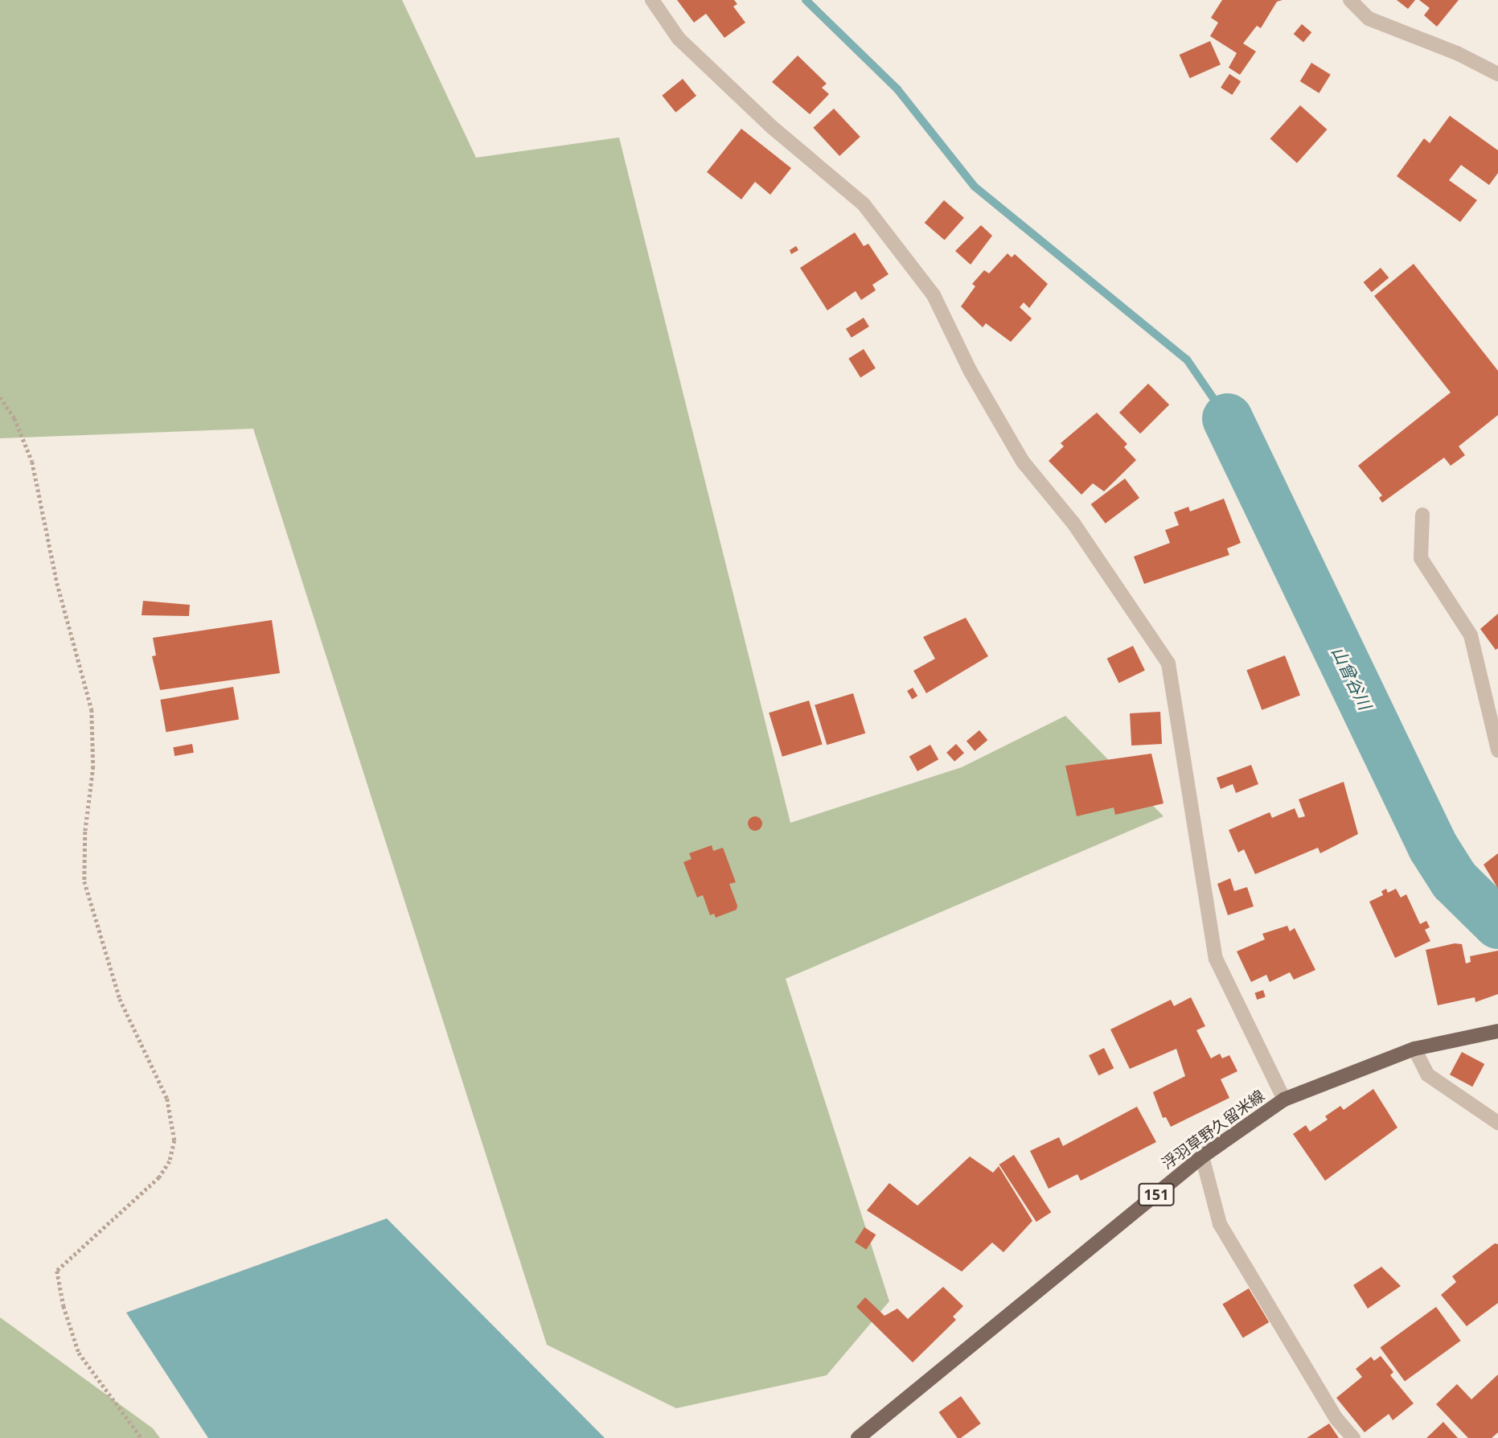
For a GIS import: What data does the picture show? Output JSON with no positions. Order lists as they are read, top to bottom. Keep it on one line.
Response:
{"streets":{"main road":["浮羽草野久留米線","151"]},"water":["山曾谷川"]}
